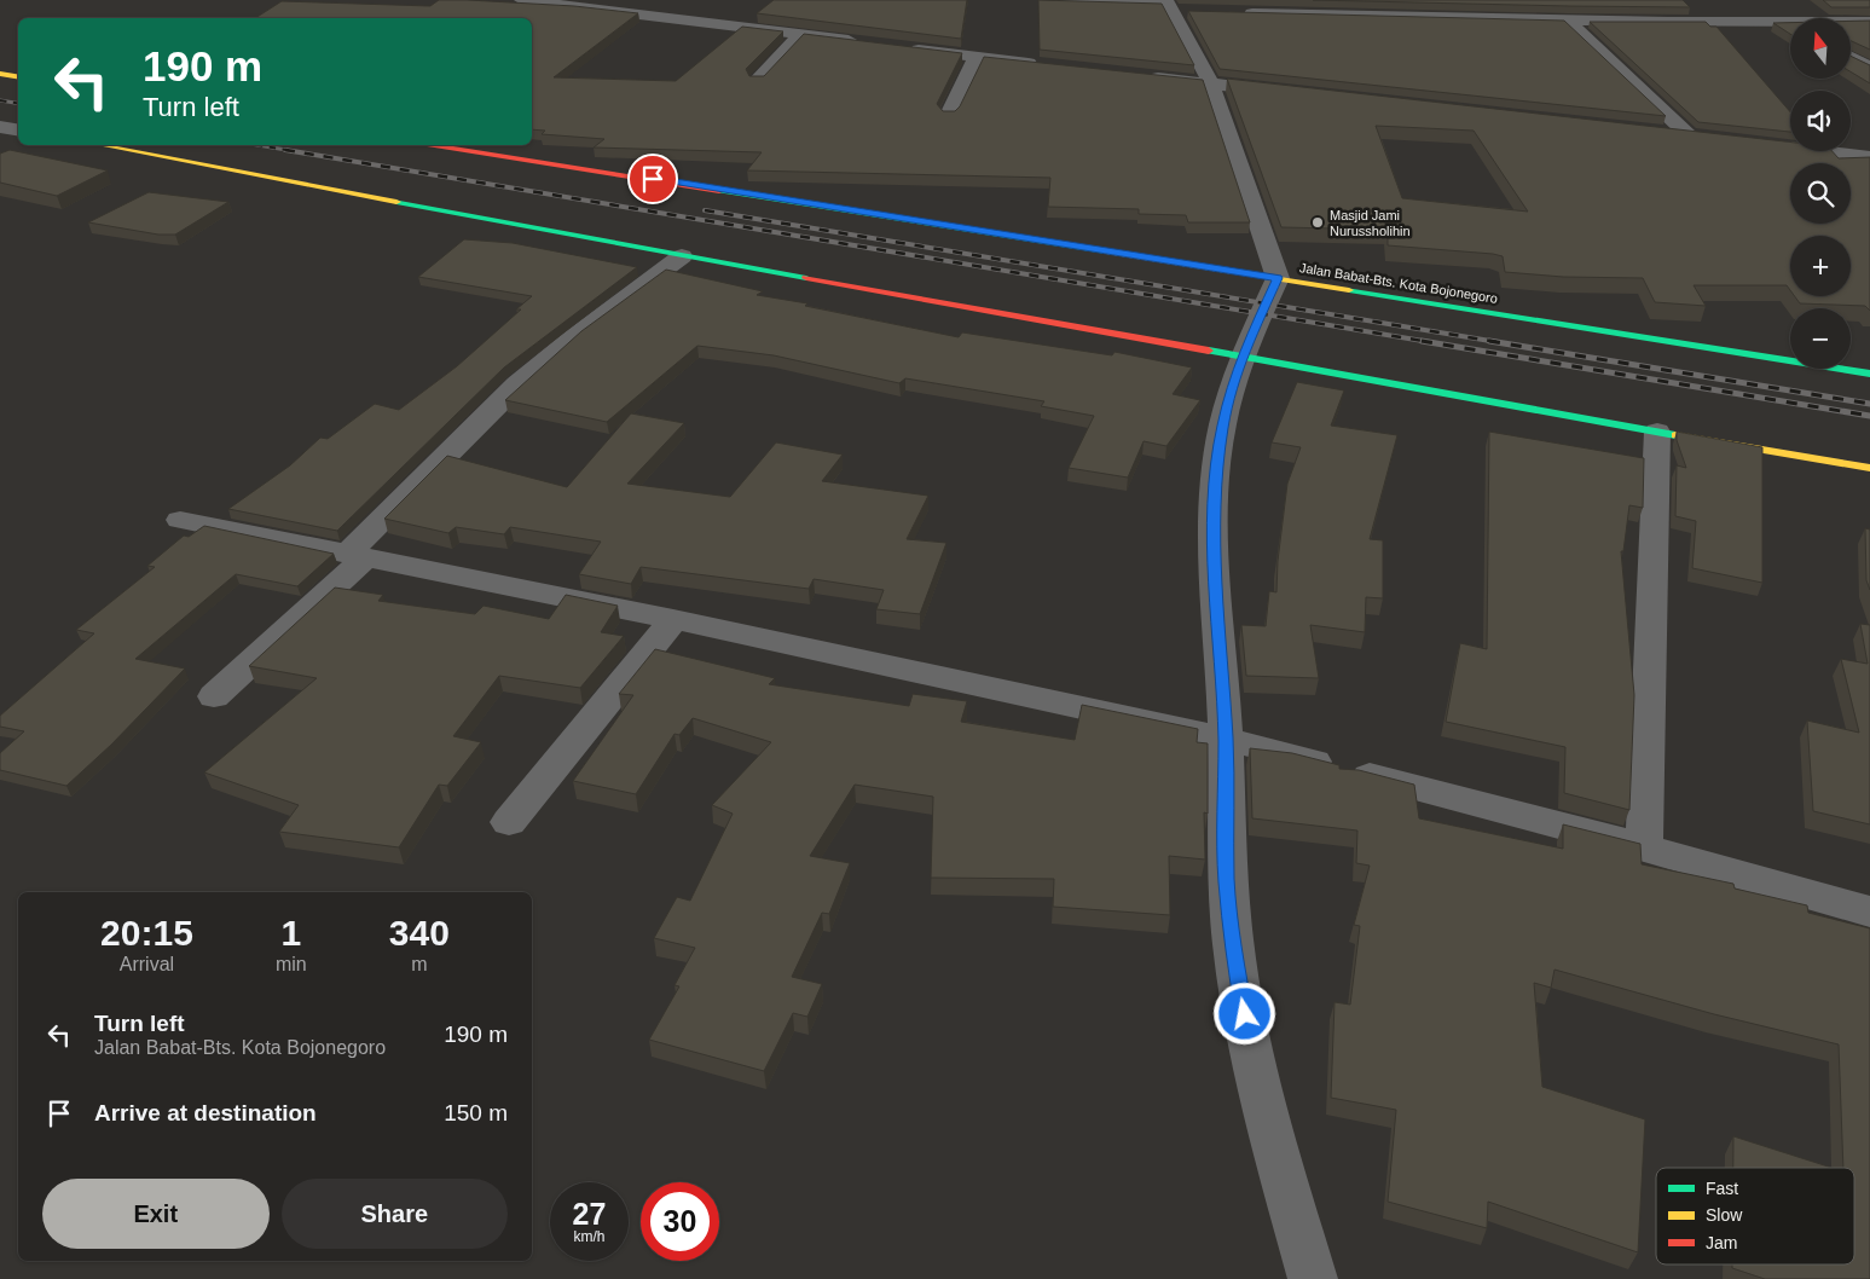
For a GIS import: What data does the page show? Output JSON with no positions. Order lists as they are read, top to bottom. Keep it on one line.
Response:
{"streets":{"main road":["Jalan Babat-Bts. Kota Bojonegoro"]},"places":["Masjid Jami Nurussholihin"],"legend":["Fast","Slow","Jam"],"north":"top","page":{"map_buttons":["+","−"],"turn":["190 m","Turn left"],"eta":["20:15","Arrival","1","min","340","m"],"list":[{"name":"Turn left","note":"Jalan Babat-Bts. Kota Bojonegoro","value":"190 m"},{"name":"Arrive at destination","value":"150 m"}],"buttons":["Exit","Share"],"speed":"27 km/h","limit":"30"}}
